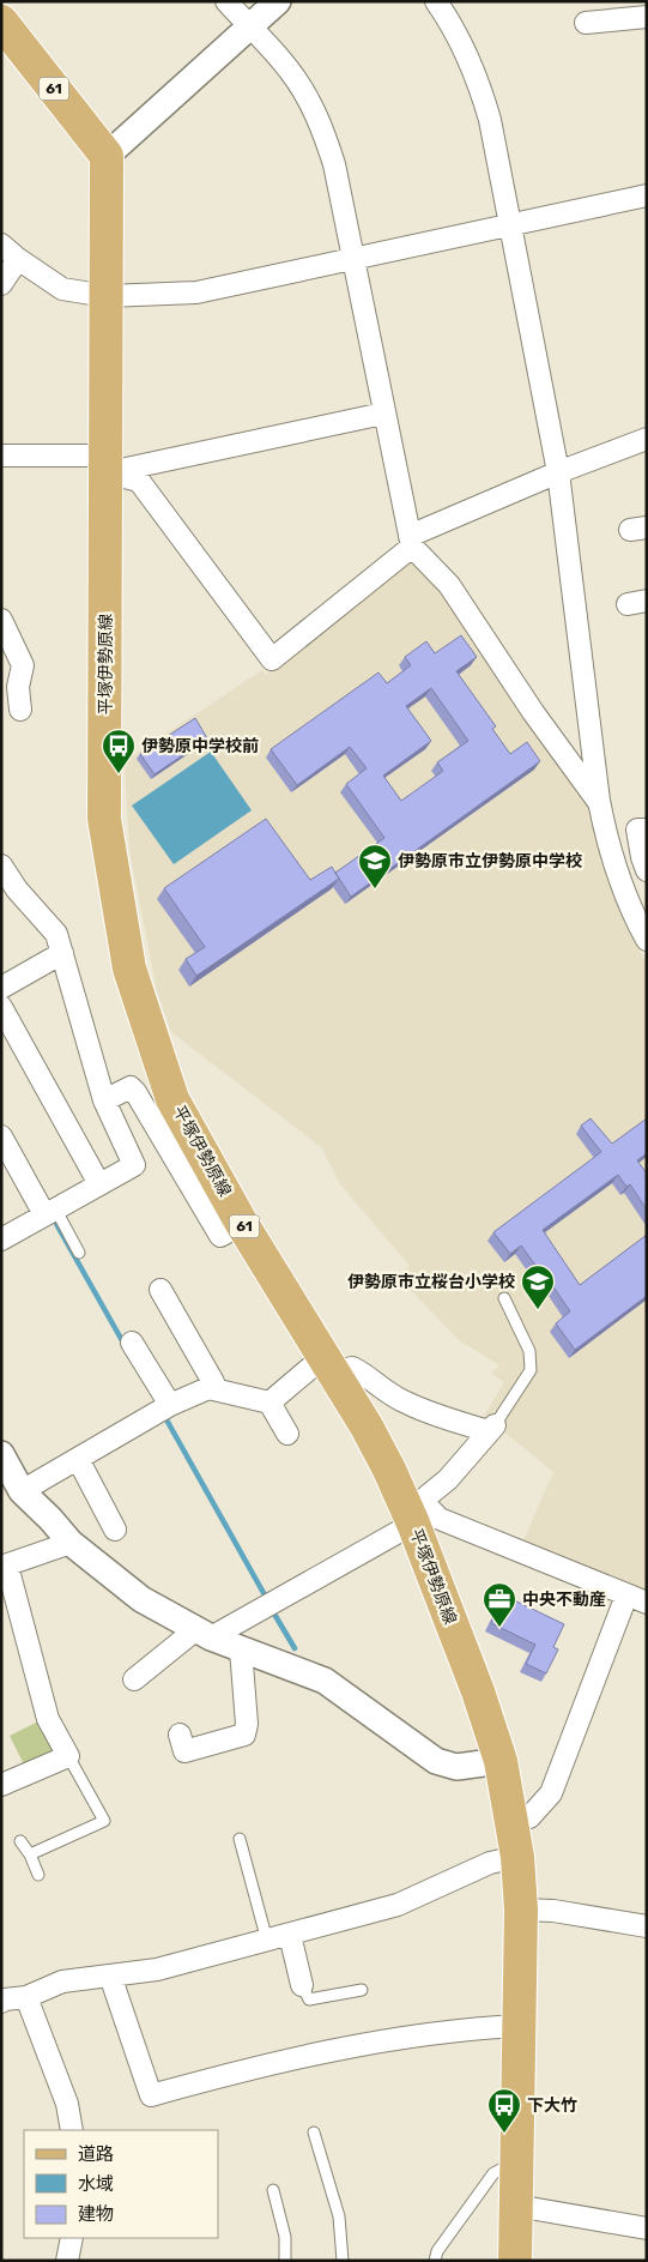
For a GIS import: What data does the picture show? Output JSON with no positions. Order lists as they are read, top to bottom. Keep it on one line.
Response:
{"streets":{"main road":["61","平塚伊勢原線"]},"crossings":[["61","平塚伊勢原線"]],"places":{"bus stop":["伊勢原中学校前","下大竹"],"school or university":["伊勢原市立伊勢原中学校","伊勢原市立桜台小学校"],"office":["中央不動産"]},"legend":["道路","水域","建物"]}
